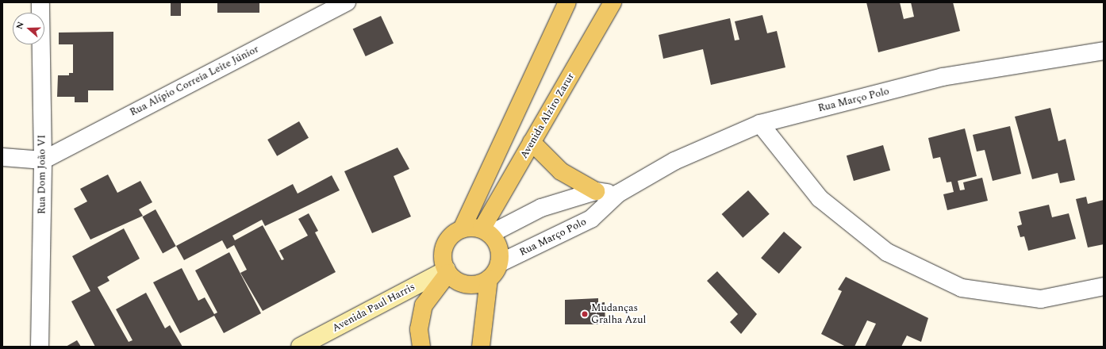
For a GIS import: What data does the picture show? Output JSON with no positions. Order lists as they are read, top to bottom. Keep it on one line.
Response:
{"streets":{"main road":["Avenida Alziro Zarur"],"street":["Rua Alípio Correia Leite Júnior","Rua Março Polo","Rua Dom João VI","Avenida Paul Harris"]},"crossings":[["Rua Alípio Correia Leite Júnior","Rua Dom João VI"],["Rua Março Polo","Avenida Alziro Zarur"],["Rua Março Polo","Avenida Paul Harris"],["Avenida Alziro Zarur","Avenida Paul Harris"]],"places":["Mudanças Gralha Azul"],"north":"left"}
